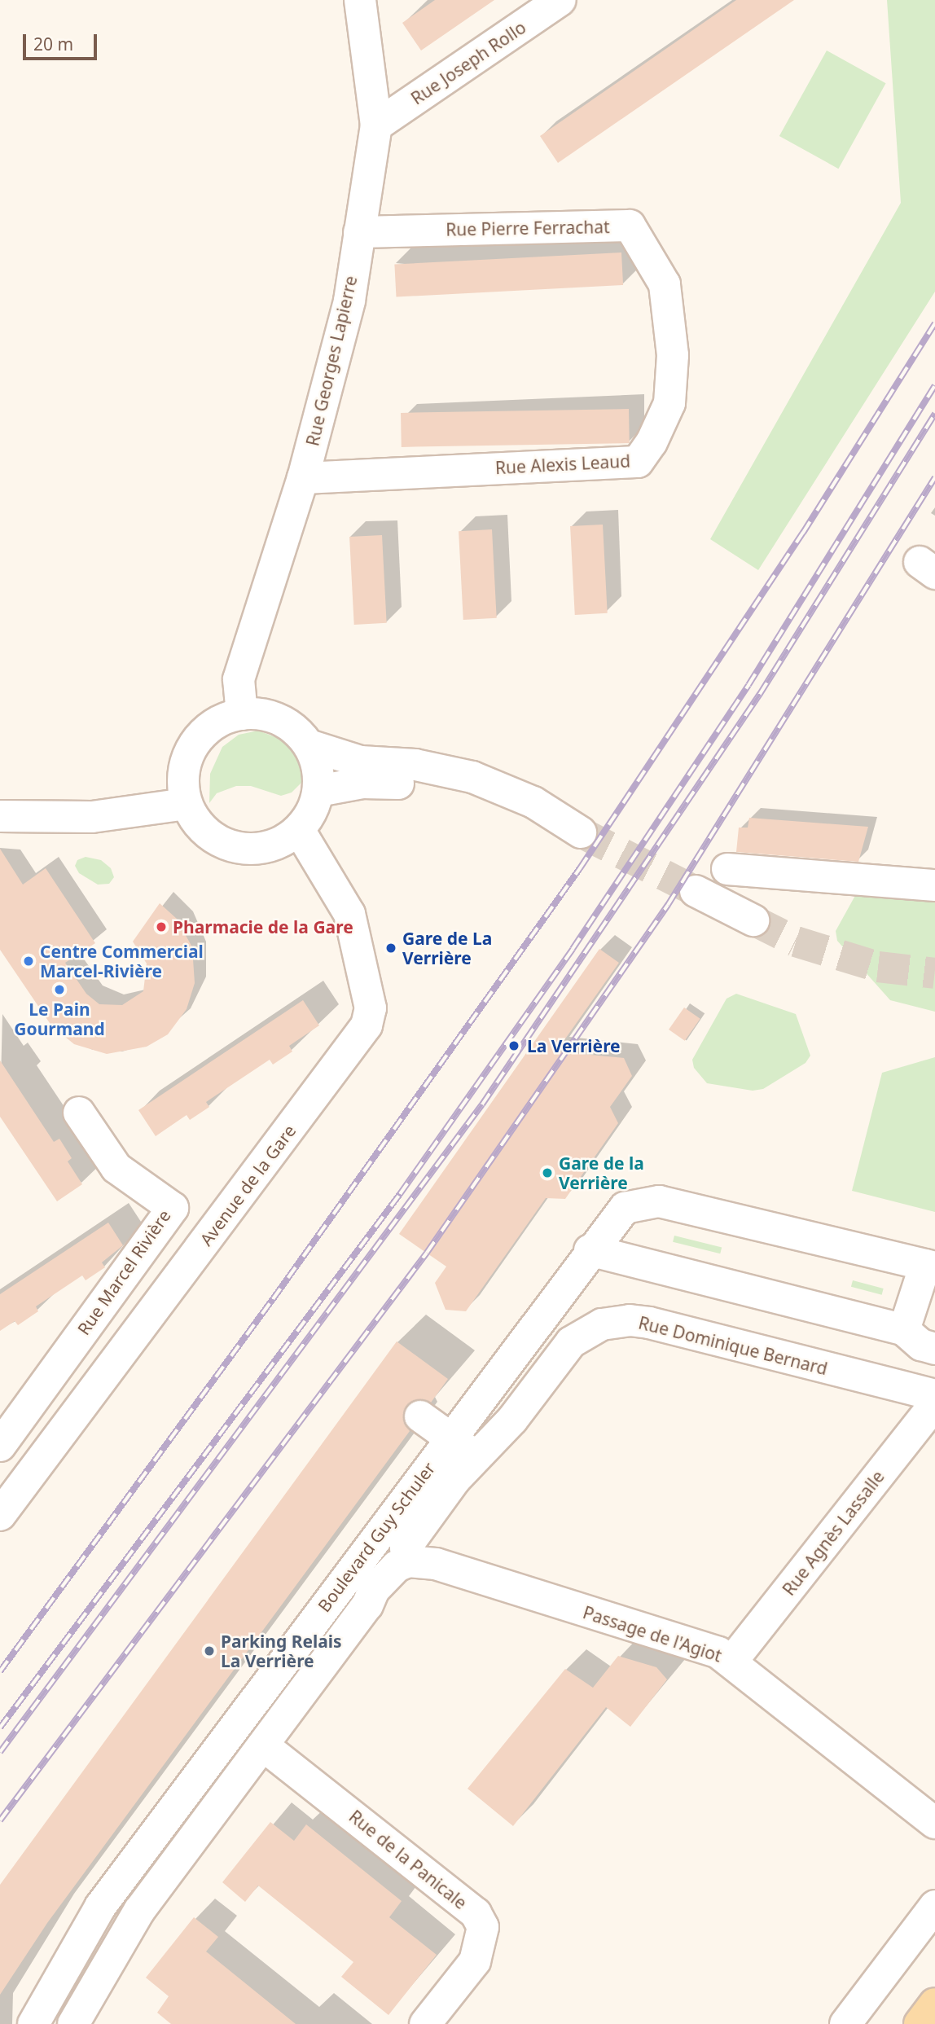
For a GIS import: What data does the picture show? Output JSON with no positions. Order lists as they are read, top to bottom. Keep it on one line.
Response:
{"streets":{"street":["Rue Joseph Rollo","Rue Pierre Ferrachat","Rue Georges Lapierre","Rue Alexis Leaud","Avenue de la Gare","Rue Marcel Rivière","Rue Dominique Bernard","Rue Agnès Lassalle","Boulevard Guy Schuler","Passage de l'Agiot","Rue de la Panicale"]},"crossings":[["Rue Joseph Rollo","Rue Georges Lapierre"],["Rue Pierre Ferrachat","Rue Georges Lapierre"],["Rue Pierre Ferrachat","Rue Alexis Leaud"],["Rue Georges Lapierre","Rue Alexis Leaud"],["Rue Georges Lapierre","Avenue de la Gare"],["Rue Dominique Bernard","Boulevard Guy Schuler"],["Rue Agnès Lassalle","Passage de l'Agiot"],["Boulevard Guy Schuler","Passage de l'Agiot"],["Boulevard Guy Schuler","Rue de la Panicale"]],"places":["Pharmacie de la Gare","Gare de La Verrière","Centre Commercial Marcel-Rivière","Le Pain Gourmand","La Verrière","Gare de la Verrière","Parking Relais La Verrière"],"scale_bar":"20 m"}
